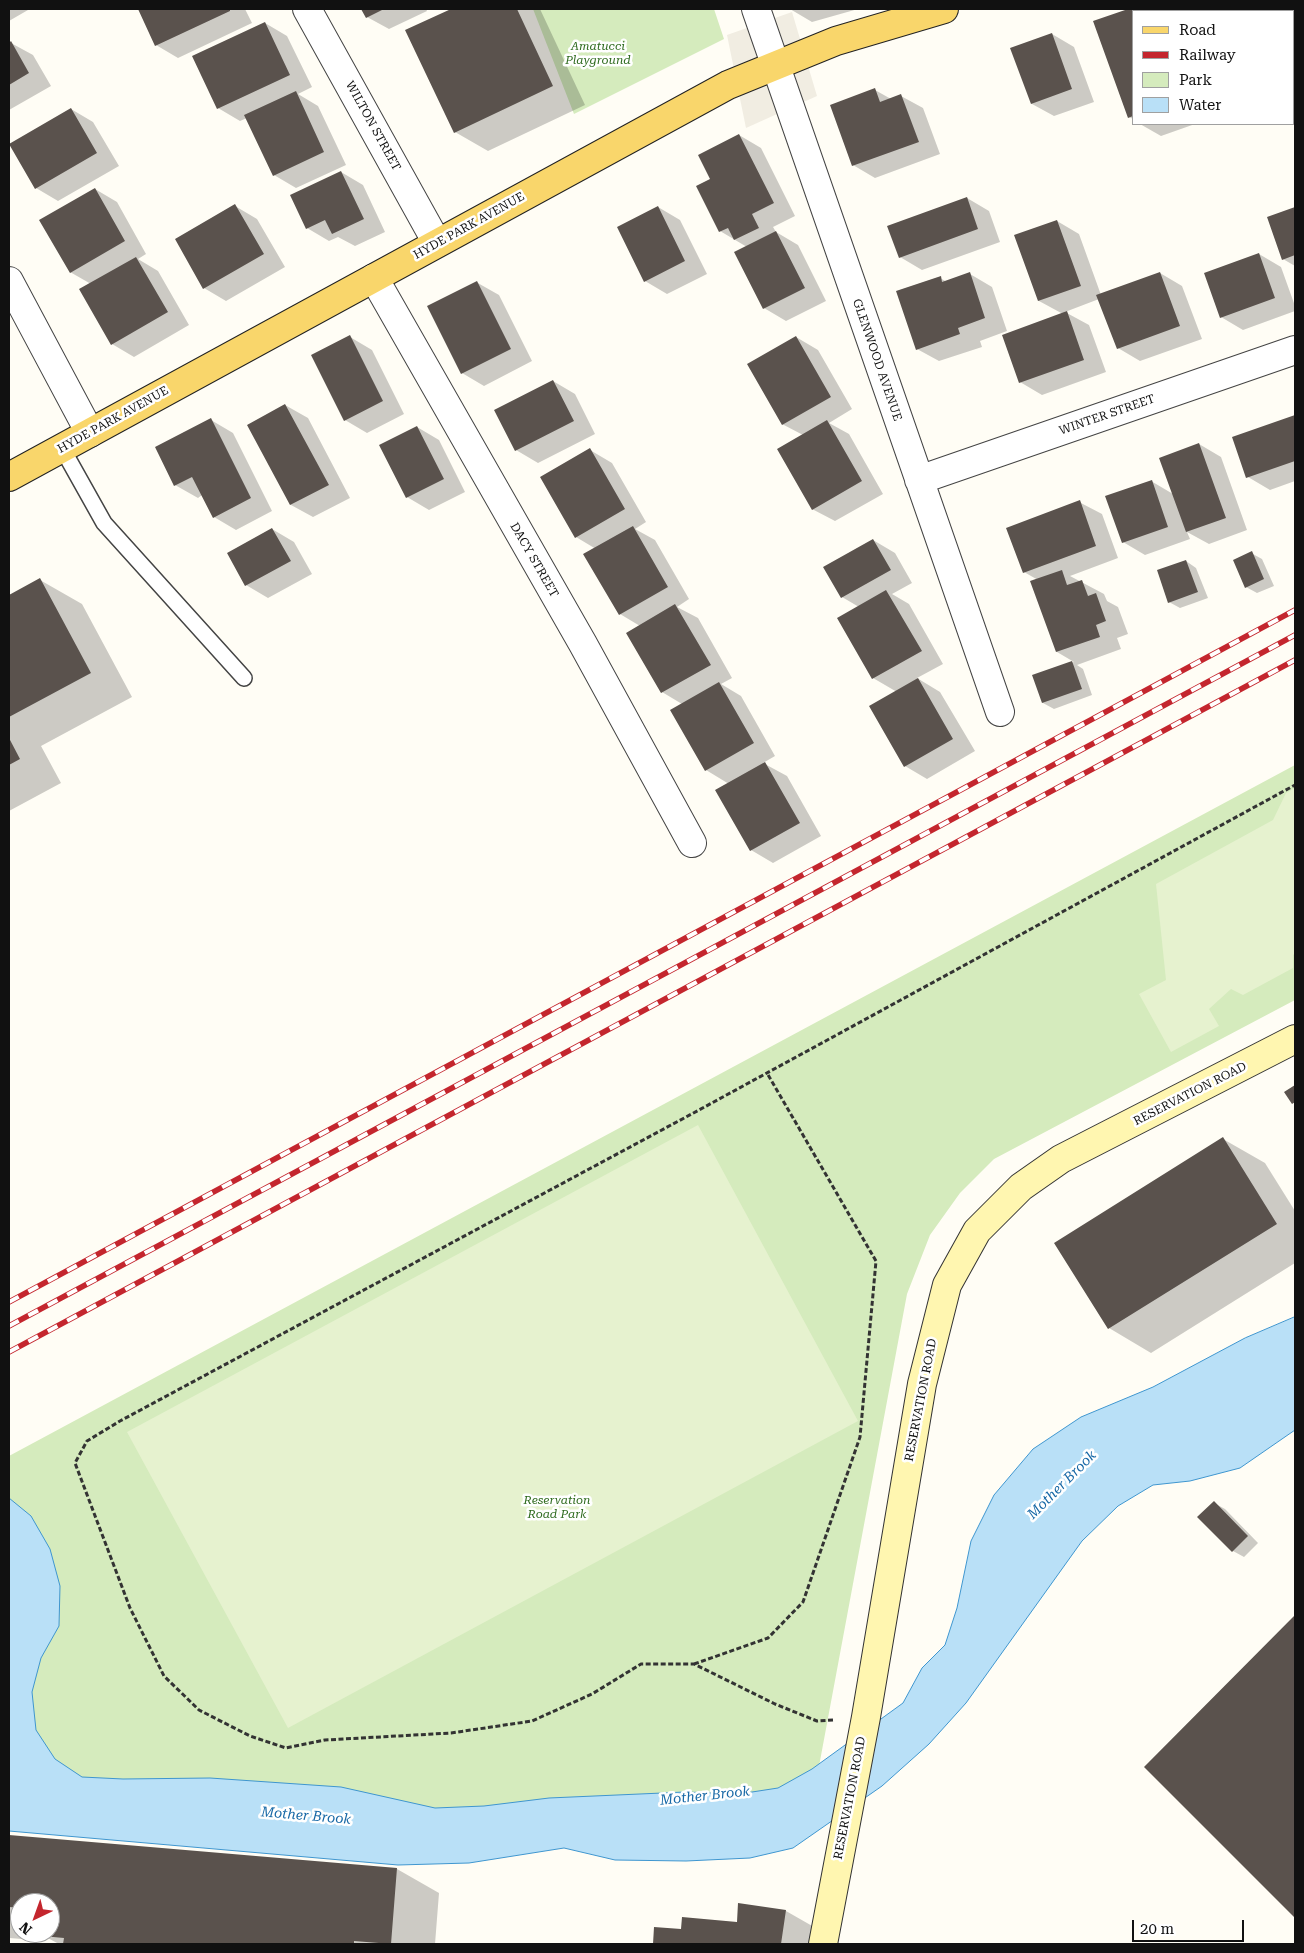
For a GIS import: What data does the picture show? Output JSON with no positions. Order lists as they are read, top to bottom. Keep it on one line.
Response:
{"streets":{"main road":["HYDE PARK AVENUE","RESERVATION ROAD"],"street":["WILTON STREET","GLENWOOD AVENUE","WINTER STREET","DACY STREET"]},"crossings":[["WILTON STREET","HYDE PARK AVENUE"],["HYDE PARK AVENUE","GLENWOOD AVENUE"],["HYDE PARK AVENUE","DACY STREET"],["GLENWOOD AVENUE","WINTER STREET"]],"water":["Mother Brook"],"parks":["Amatucci Playground","Reservation Road Park"],"legend":["Road","Railway","Park","Water"],"scale_bar":"20 m","north":"bottom left"}
